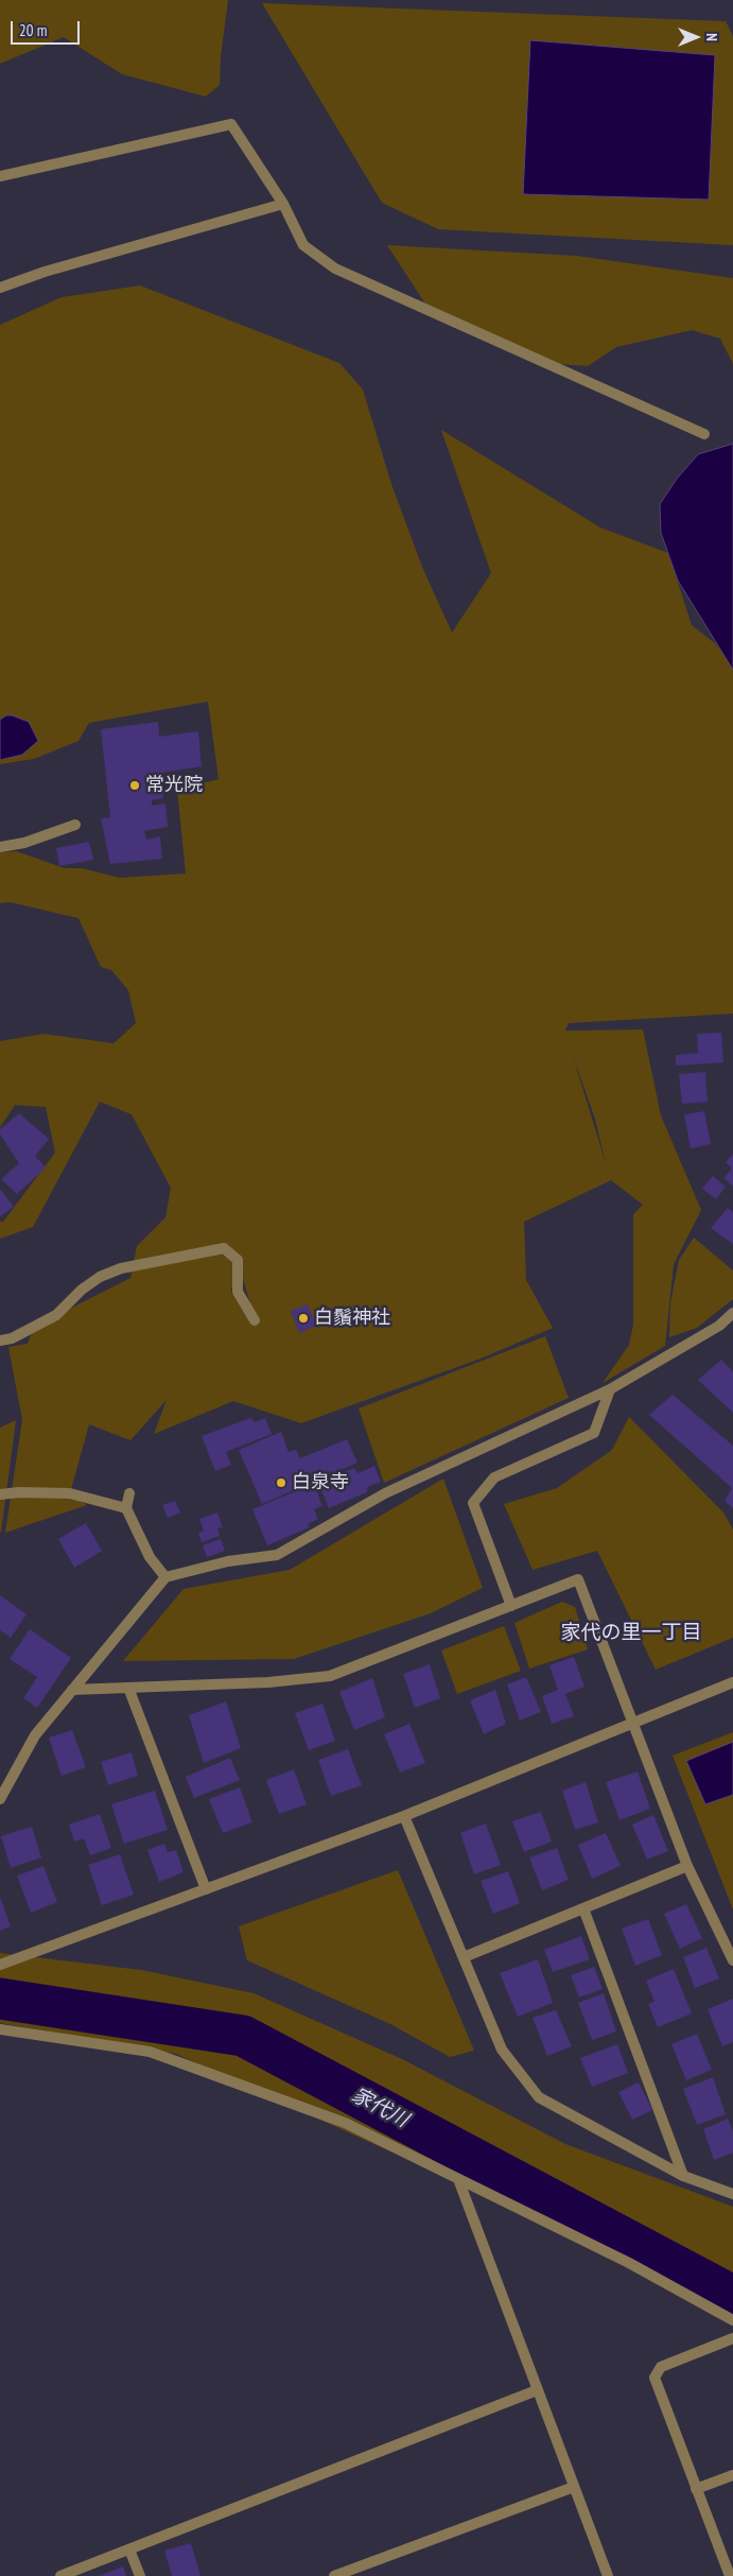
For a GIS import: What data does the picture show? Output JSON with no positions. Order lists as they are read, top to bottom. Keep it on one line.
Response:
{"districts":["家代の里一丁目"],"water":["家代川"],"places":["常光院","白鬚神社","白泉寺"],"scale_bar":"20 m","north":"right"}
